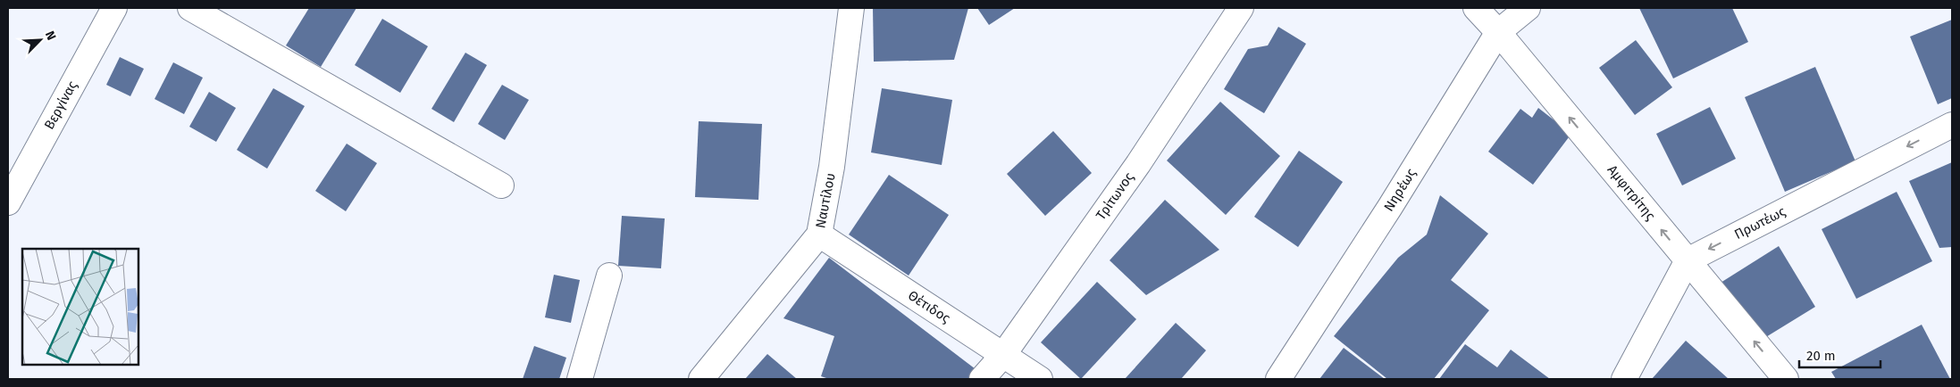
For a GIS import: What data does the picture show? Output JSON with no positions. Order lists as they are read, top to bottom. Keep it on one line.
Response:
{"streets":{"street":["Βεργίνας","Νηρέως","Αμφιτρίτης","Τρίτωνος","Ναυτίλου","Πρωτέως","Θέτιδος"]},"crossings":[["Νηρέως","Αμφιτρίτης"],["Αμφιτρίτης","Πρωτέως"],["Τρίτωνος","Θέτιδος"],["Ναυτίλου","Θέτιδος"]],"one_way":["Αμφιτρίτης","Πρωτέως"],"scale_bar":"20 m","north":"top right"}
